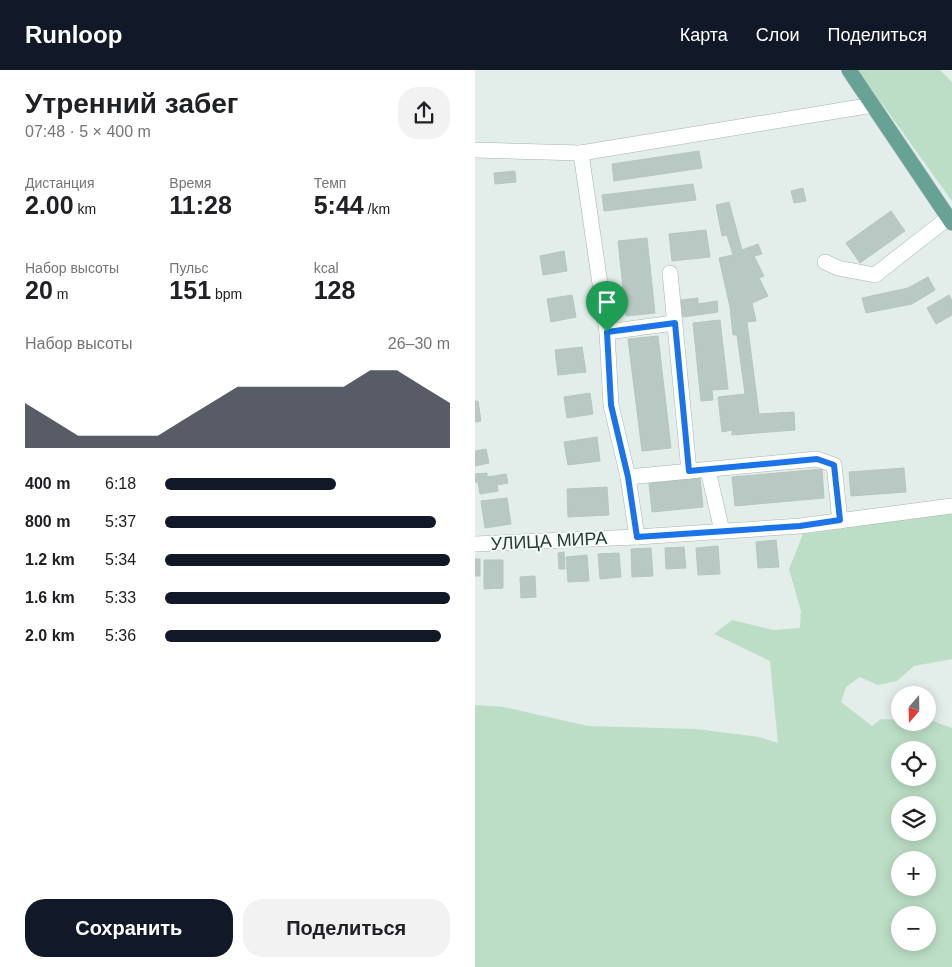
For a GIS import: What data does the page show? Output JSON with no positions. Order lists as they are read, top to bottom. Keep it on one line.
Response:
{"streets":{"street":["УЛИЦА МИРА"]},"north":"bottom","page":{"header":"Runloop","nav":["Карта","Слои","Поделиться"],"heading":["Утренний забег","07:48 · 5 × 400 m"],"stats":[["Дистанция","2.00 km"],["Время","11:28"],["Темп","5:44 /km"],["Набор высоты","20 m"],["Пульс","151 bpm"],["kcal","128"]],"chart":["Набор высоты","26–30 m"],"list":[{"name":"400 m","note":"6:18"},{"name":"800 m","note":"5:37"},{"name":"1.2 km","note":"5:34"},{"name":"1.6 km","note":"5:33"},{"name":"2.0 km","note":"5:36"}],"map_buttons":["+","−"],"buttons":["Сохранить","Поделиться"]}}
